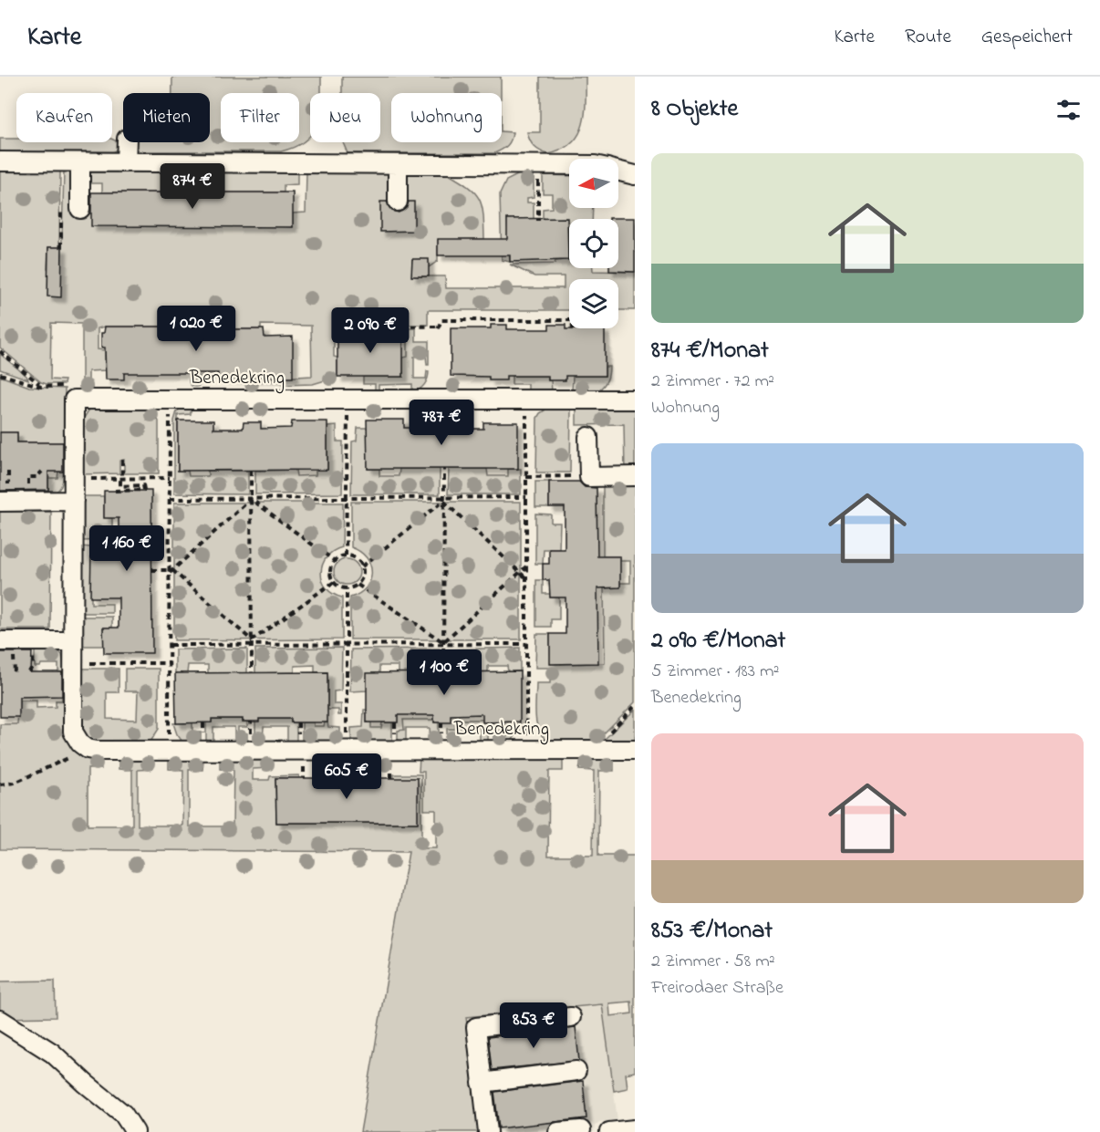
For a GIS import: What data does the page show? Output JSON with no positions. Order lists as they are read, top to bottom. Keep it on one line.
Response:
{"streets":{"street":["Benedekring"]},"north":"left","page":{"header":"Karte","nav":["Karte","Route","Gespeichert"],"heading":"8 Objekte","chip":["Kaufen","Mieten","Filter","Neu","Wohnung"],"list":[{"name":"874 €/Monat","note":"2 Zimmer · 72 m² · Wohnung"},{"name":"2 090 €/Monat","note":"5 Zimmer · 183 m² · Benedekring"},{"name":"853 €/Monat","note":"2 Zimmer · 58 m² · Freirodaer Straße"}],"price":["874 €","1 020 €","2 090 €","787 €","1 160 €","1 100 €","605 €","853 €"]}}
